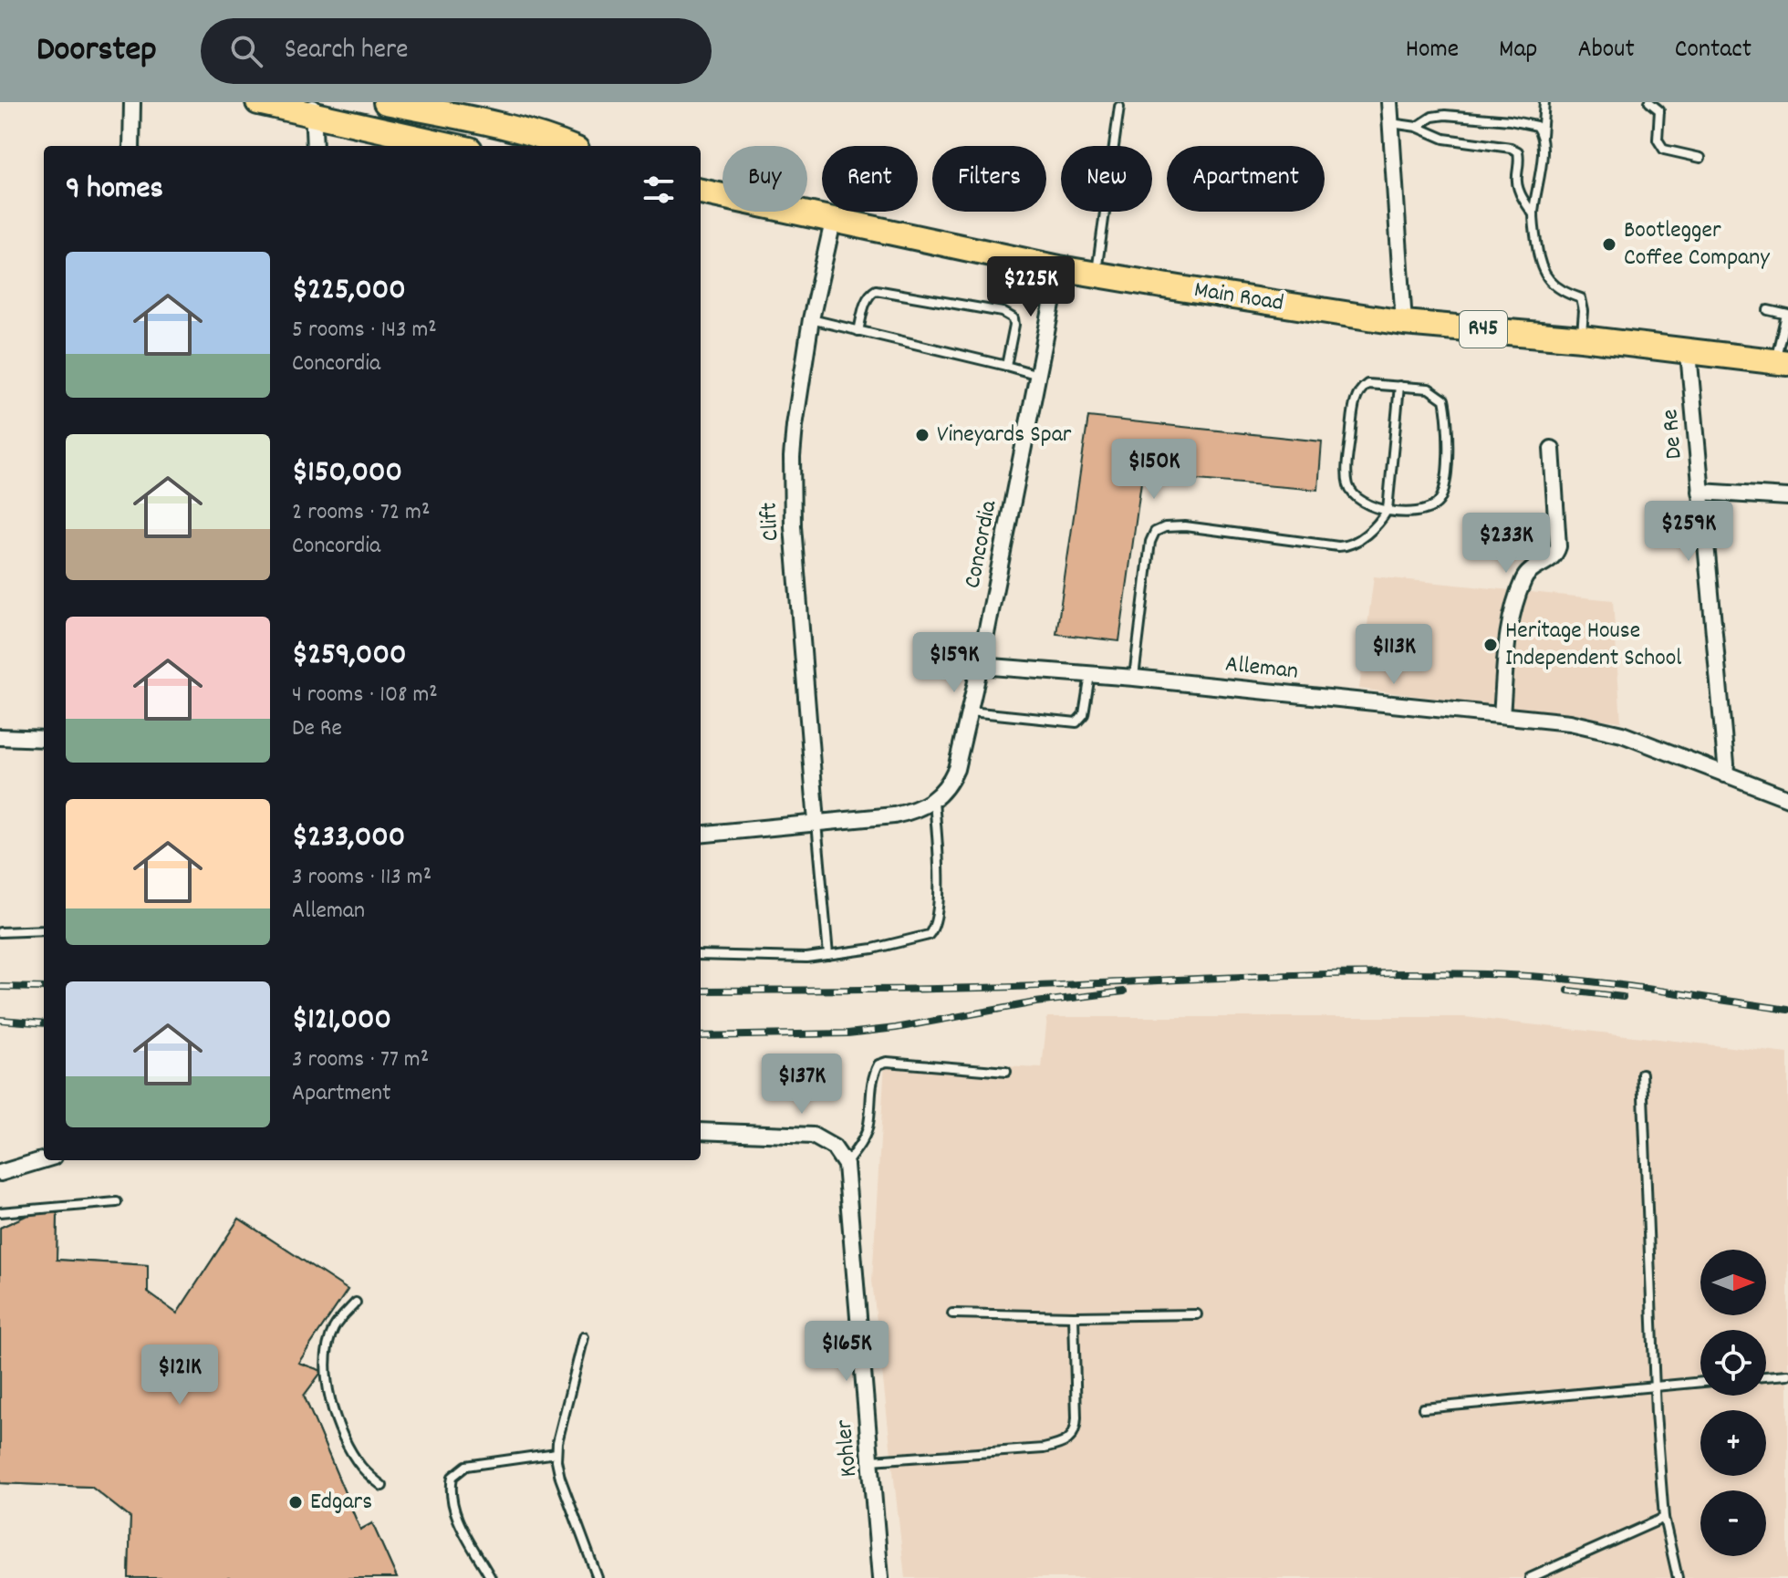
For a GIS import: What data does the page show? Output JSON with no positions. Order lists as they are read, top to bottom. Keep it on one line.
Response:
{"streets":{"main road":["Main Road","R45"],"street":["De Re","Clift","Concordia","Alleman","Kohler"]},"crossings":[["Main Road","De Re"],["Main Road","Clift"],["Main Road","Concordia"],["De Re","Alleman"],["Concordia","Alleman"]],"places":["Bootlegger Coffee Company","Vineyards Spar","Heritage House Independent School","Edgars"],"north":"right","page":{"header":"Doorstep","search":"Search here","nav":["Home","Map","About","Contact"],"chip":["Buy","Rent","Filters","New","Apartment"],"heading":"9 homes","list":[{"name":"$225,000","note":"5 rooms · 143 m² · Concordia"},{"name":"$150,000","note":"2 rooms · 72 m² · Concordia"},{"name":"$259,000","note":"4 rooms · 108 m² · De Re"},{"name":"$233,000","note":"3 rooms · 113 m² · Alleman"},{"name":"$121,000","note":"3 rooms · 77 m² · Apartment"}],"price":["$225K","$150K","$259K","$233K","$113K","$159K","$137K","$165K","$121K"],"map_buttons":["+","−"]}}
